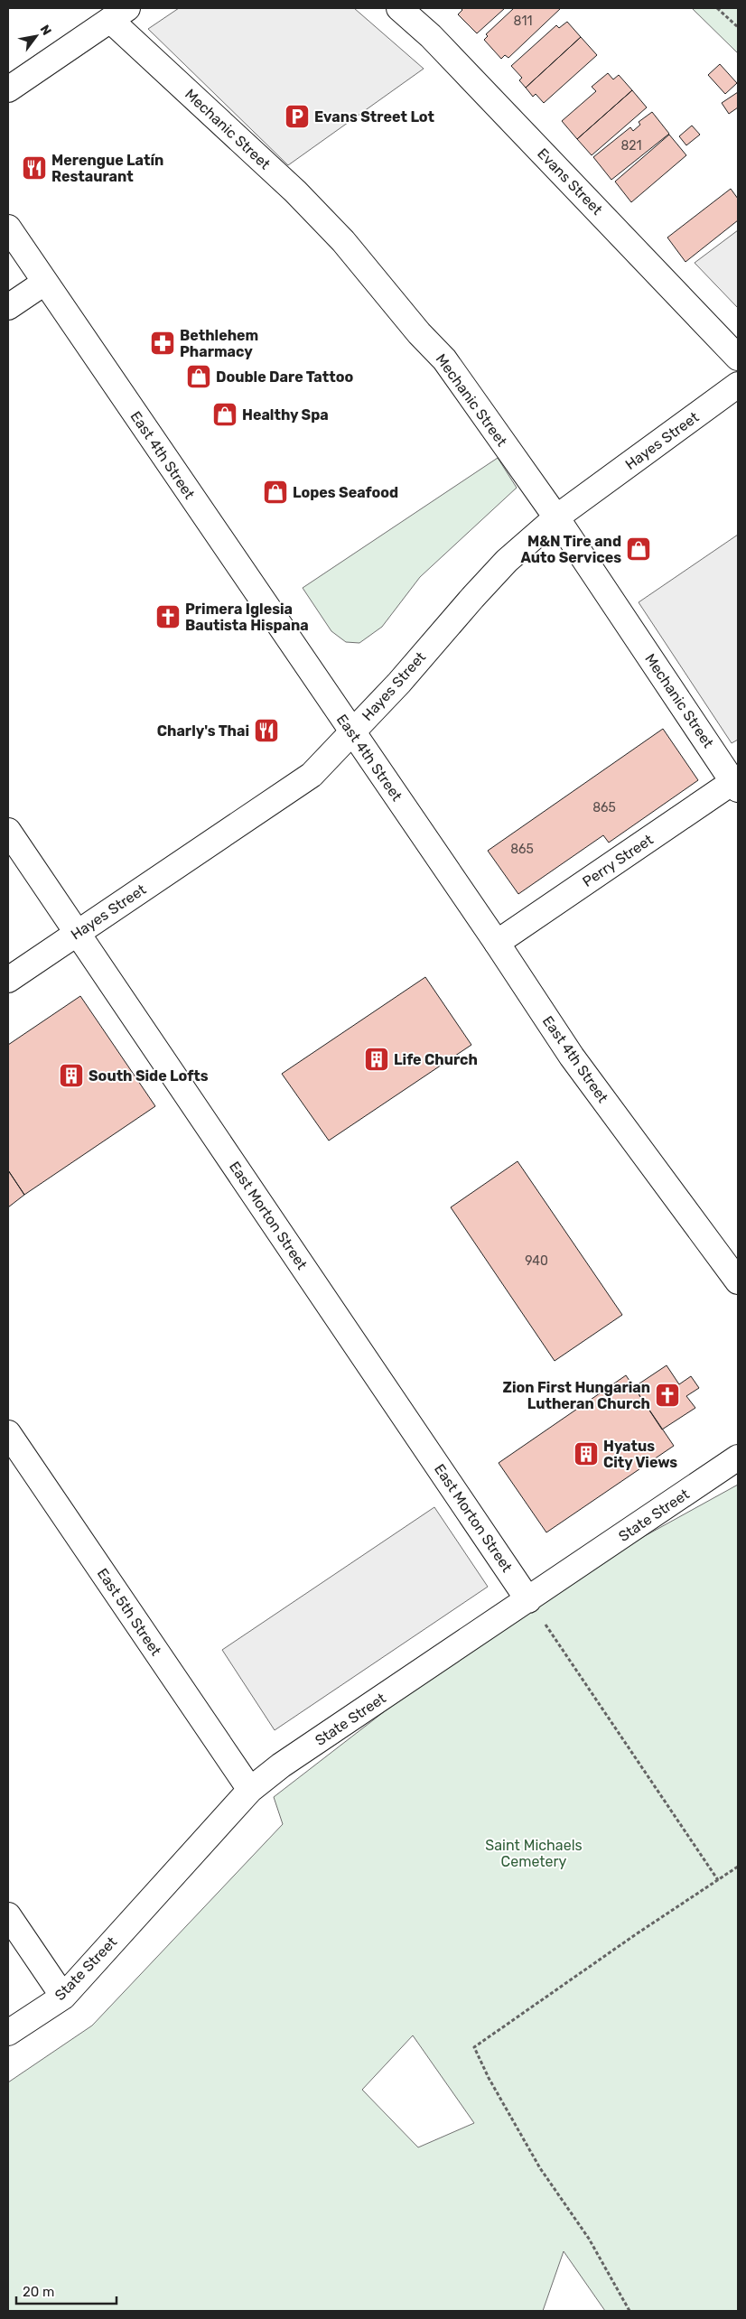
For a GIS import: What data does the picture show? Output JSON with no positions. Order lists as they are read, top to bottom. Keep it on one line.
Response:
{"streets":{"street":["Mechanic Street","Evans Street","Hayes Street","East 4th Street","Perry Street","East Morton Street","State Street","East 5th Street"]},"crossings":[["Mechanic Street","Hayes Street"],["Mechanic Street","Perry Street"],["Hayes Street","East 4th Street"],["Hayes Street","East Morton Street"],["East 4th Street","Perry Street"],["East Morton Street","State Street"],["State Street","East 5th Street"]],"parks":["Saint Michaels Cemetery"],"places":{"parking":["Evans Street Lot"],"restaurant":["Merengue Latín Restaurant","Charly's Thai"],"pharmacy":["Bethlehem Pharmacy"],"shop":["Double Dare Tattoo","Healthy Spa","Lopes Seafood","M&N Tire and Auto Services"],"church":["Primera Iglesia Bautista Hispana","Zion First Hungarian Lutheran Church"],"building":["Life Church","South Side Lofts","Hyatus City Views"]},"house_numbers":["811","821","865","865","940"],"scale_bar":"20 m","north":"top right"}
